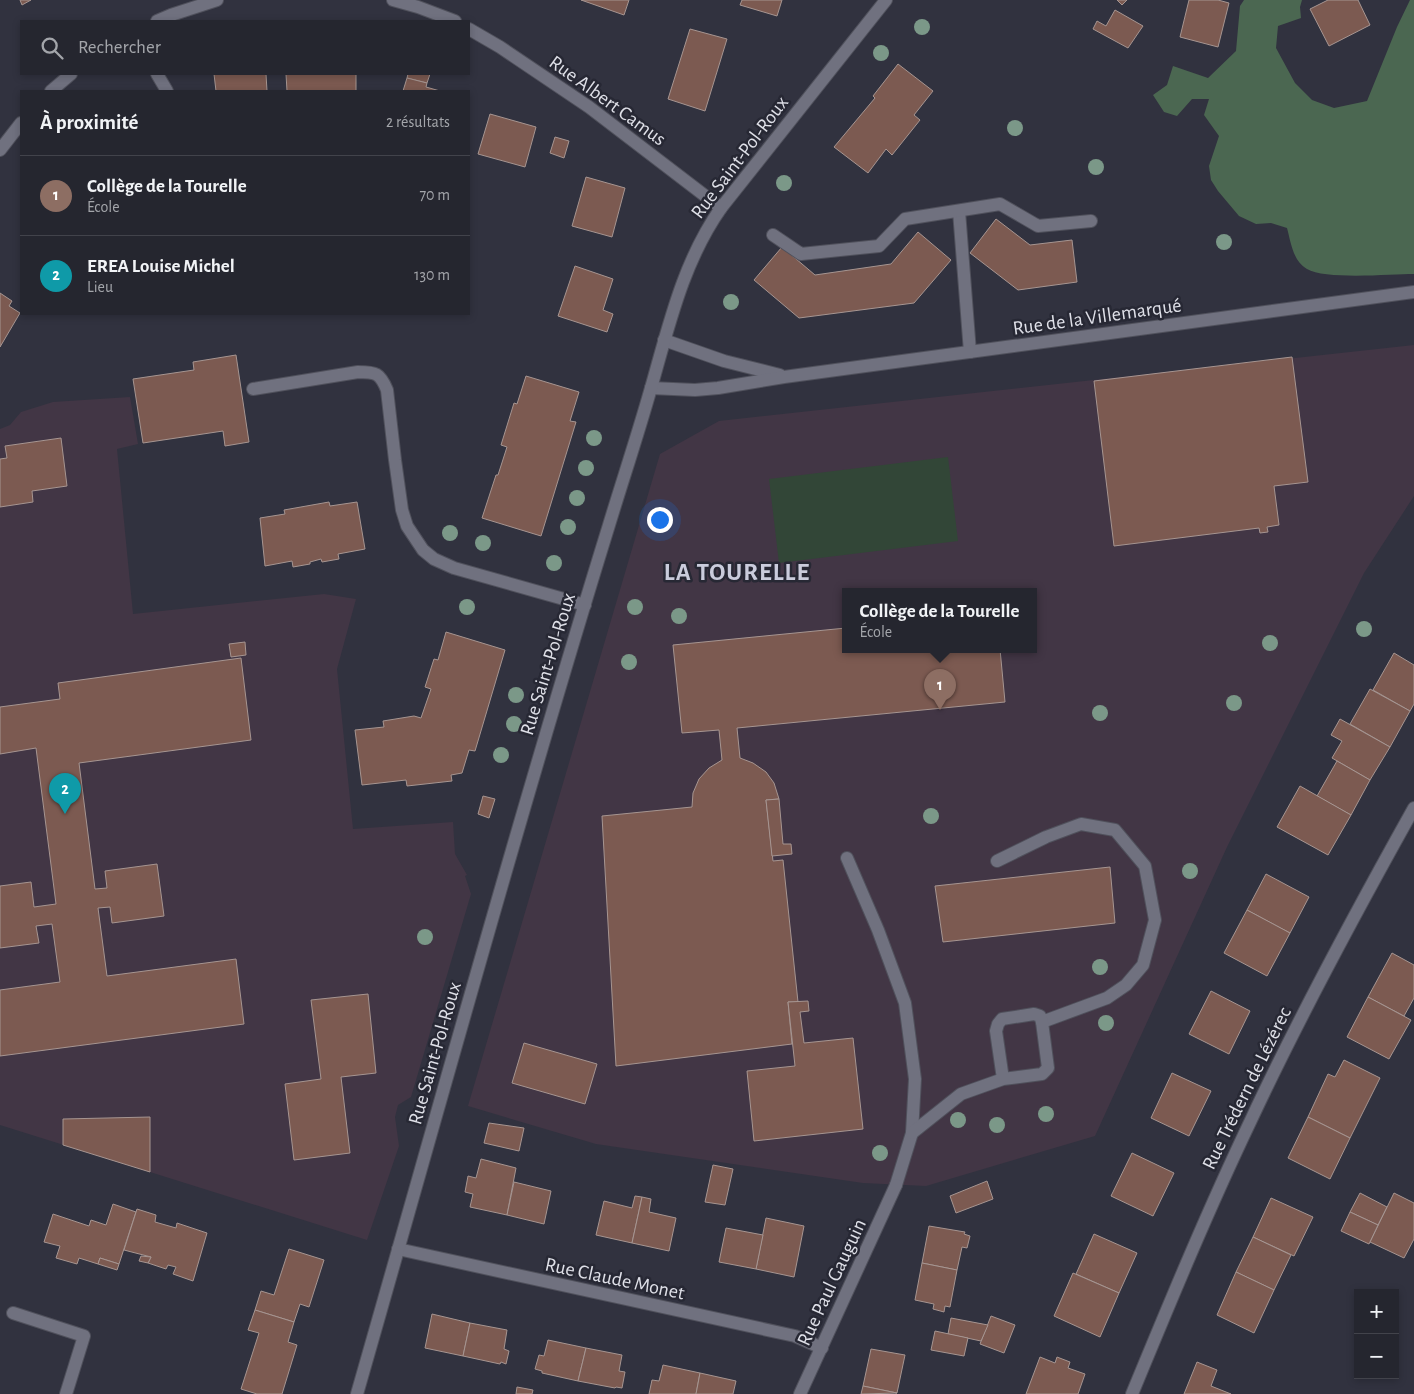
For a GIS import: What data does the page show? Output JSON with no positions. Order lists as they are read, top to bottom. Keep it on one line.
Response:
{"streets":{"street":["Rue Albert Camus","Rue Saint-Pol-Roux","Rue de la Villemarqué","Rue Trédern de Lézérec","Rue Claude Monet","Rue Paul Gauguin"]},"crossings":[["Rue Albert Camus","Rue Saint-Pol-Roux"],["Rue Saint-Pol-Roux","Rue de la Villemarqué"],["Rue Saint-Pol-Roux","Rue Claude Monet"],["Rue Claude Monet","Rue Paul Gauguin"]],"districts":["LA TOURELLE"],"page":{"search":"Rechercher","heading":["À proximité","2 résultats"],"list":[{"mark":"1","name":"Collège de la Tourelle","note":"École","value":"70 m"},{"mark":"2","name":"EREA Louise Michel","note":"Lieu","value":"130 m"}],"popup":["Collège de la Tourelle","École"],"pins":["1","2"],"map_buttons":["+","−"]}}
